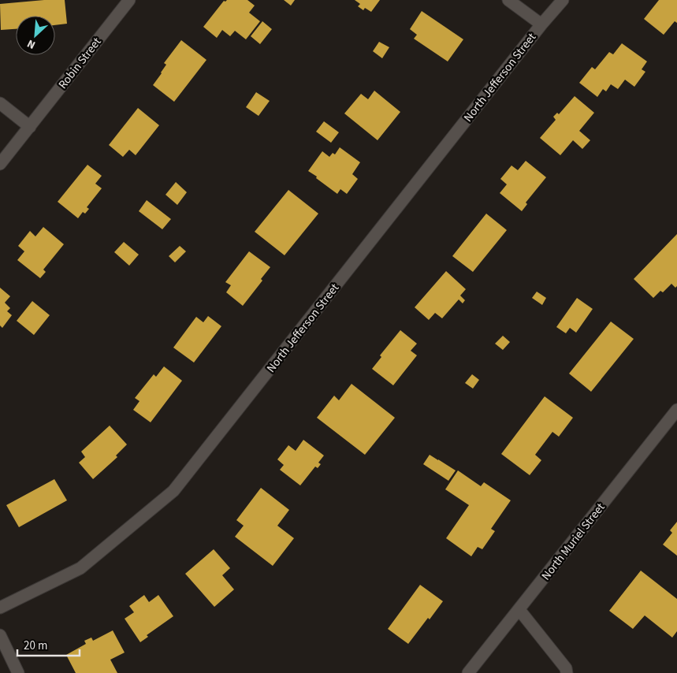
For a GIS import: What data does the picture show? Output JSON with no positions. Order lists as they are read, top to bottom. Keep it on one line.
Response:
{"streets":{"street":["Robin Street","North Jefferson Street","North Muriel Street"]},"scale_bar":"20 m","north":"bottom left"}
